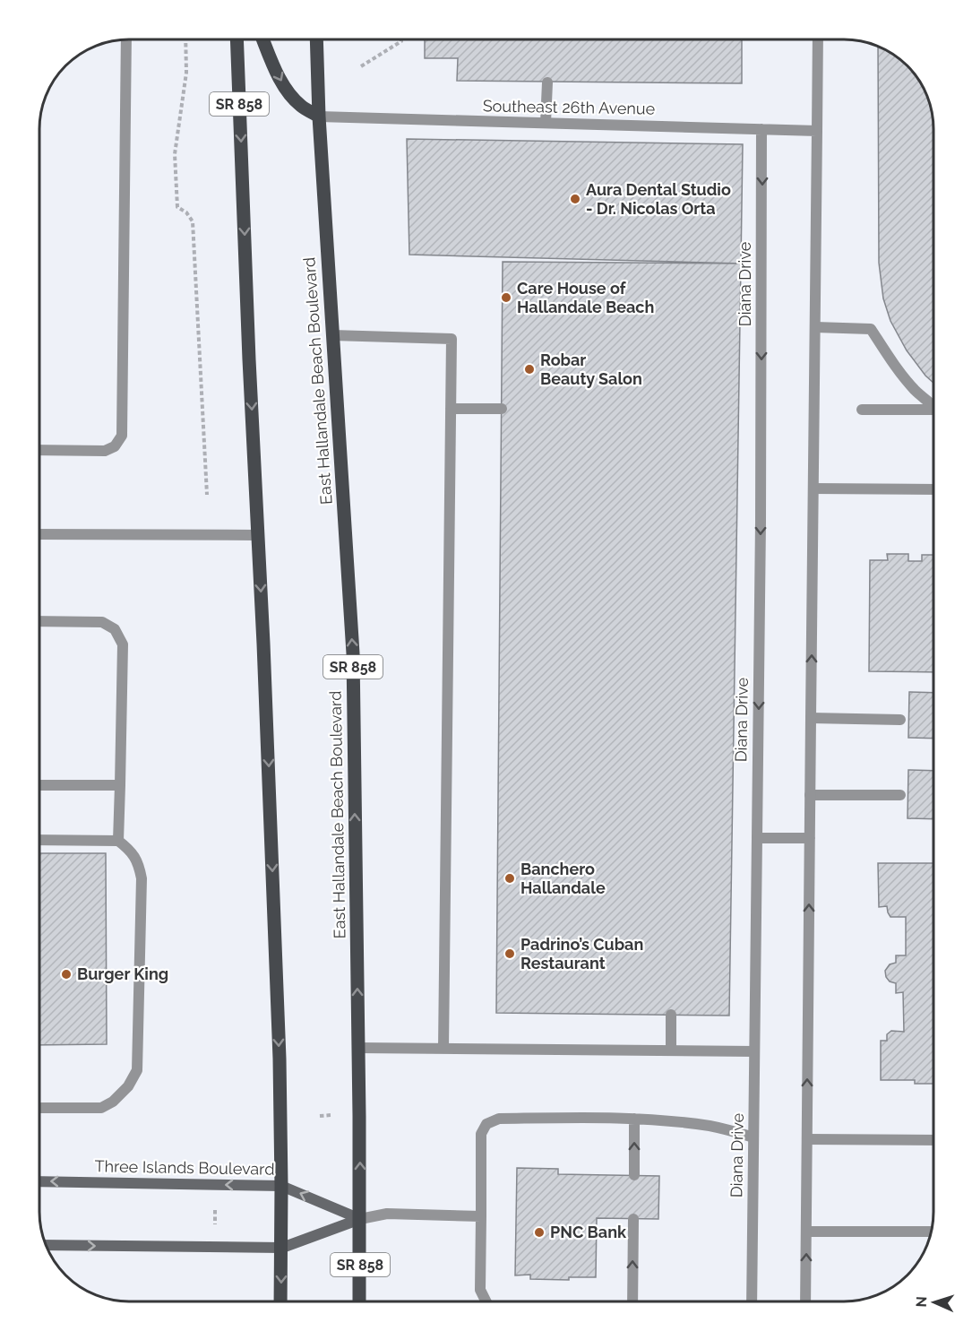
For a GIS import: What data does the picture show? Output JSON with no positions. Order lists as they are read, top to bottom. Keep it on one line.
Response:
{"streets":{"main road":["SR 858","East Hallandale Beach Boulevard"],"street":["Southeast 26th Avenue","Diana Drive","Three Islands Boulevard"]},"crossings":[["SR 858","Three Islands Boulevard"],["Southeast 26th Avenue","Diana Drive"],["Southeast 26th Avenue","East Hallandale Beach Boulevard"],["East Hallandale Beach Boulevard","Three Islands Boulevard"]],"places":["Aura Dental Studio - Dr. Nicolas Orta","Care House of Hallandale Beach","Robar Beauty Salon","Banchero Hallandale","Padrino’s Cuban Restaurant","Burger King","PNC Bank"],"north":"left"}
